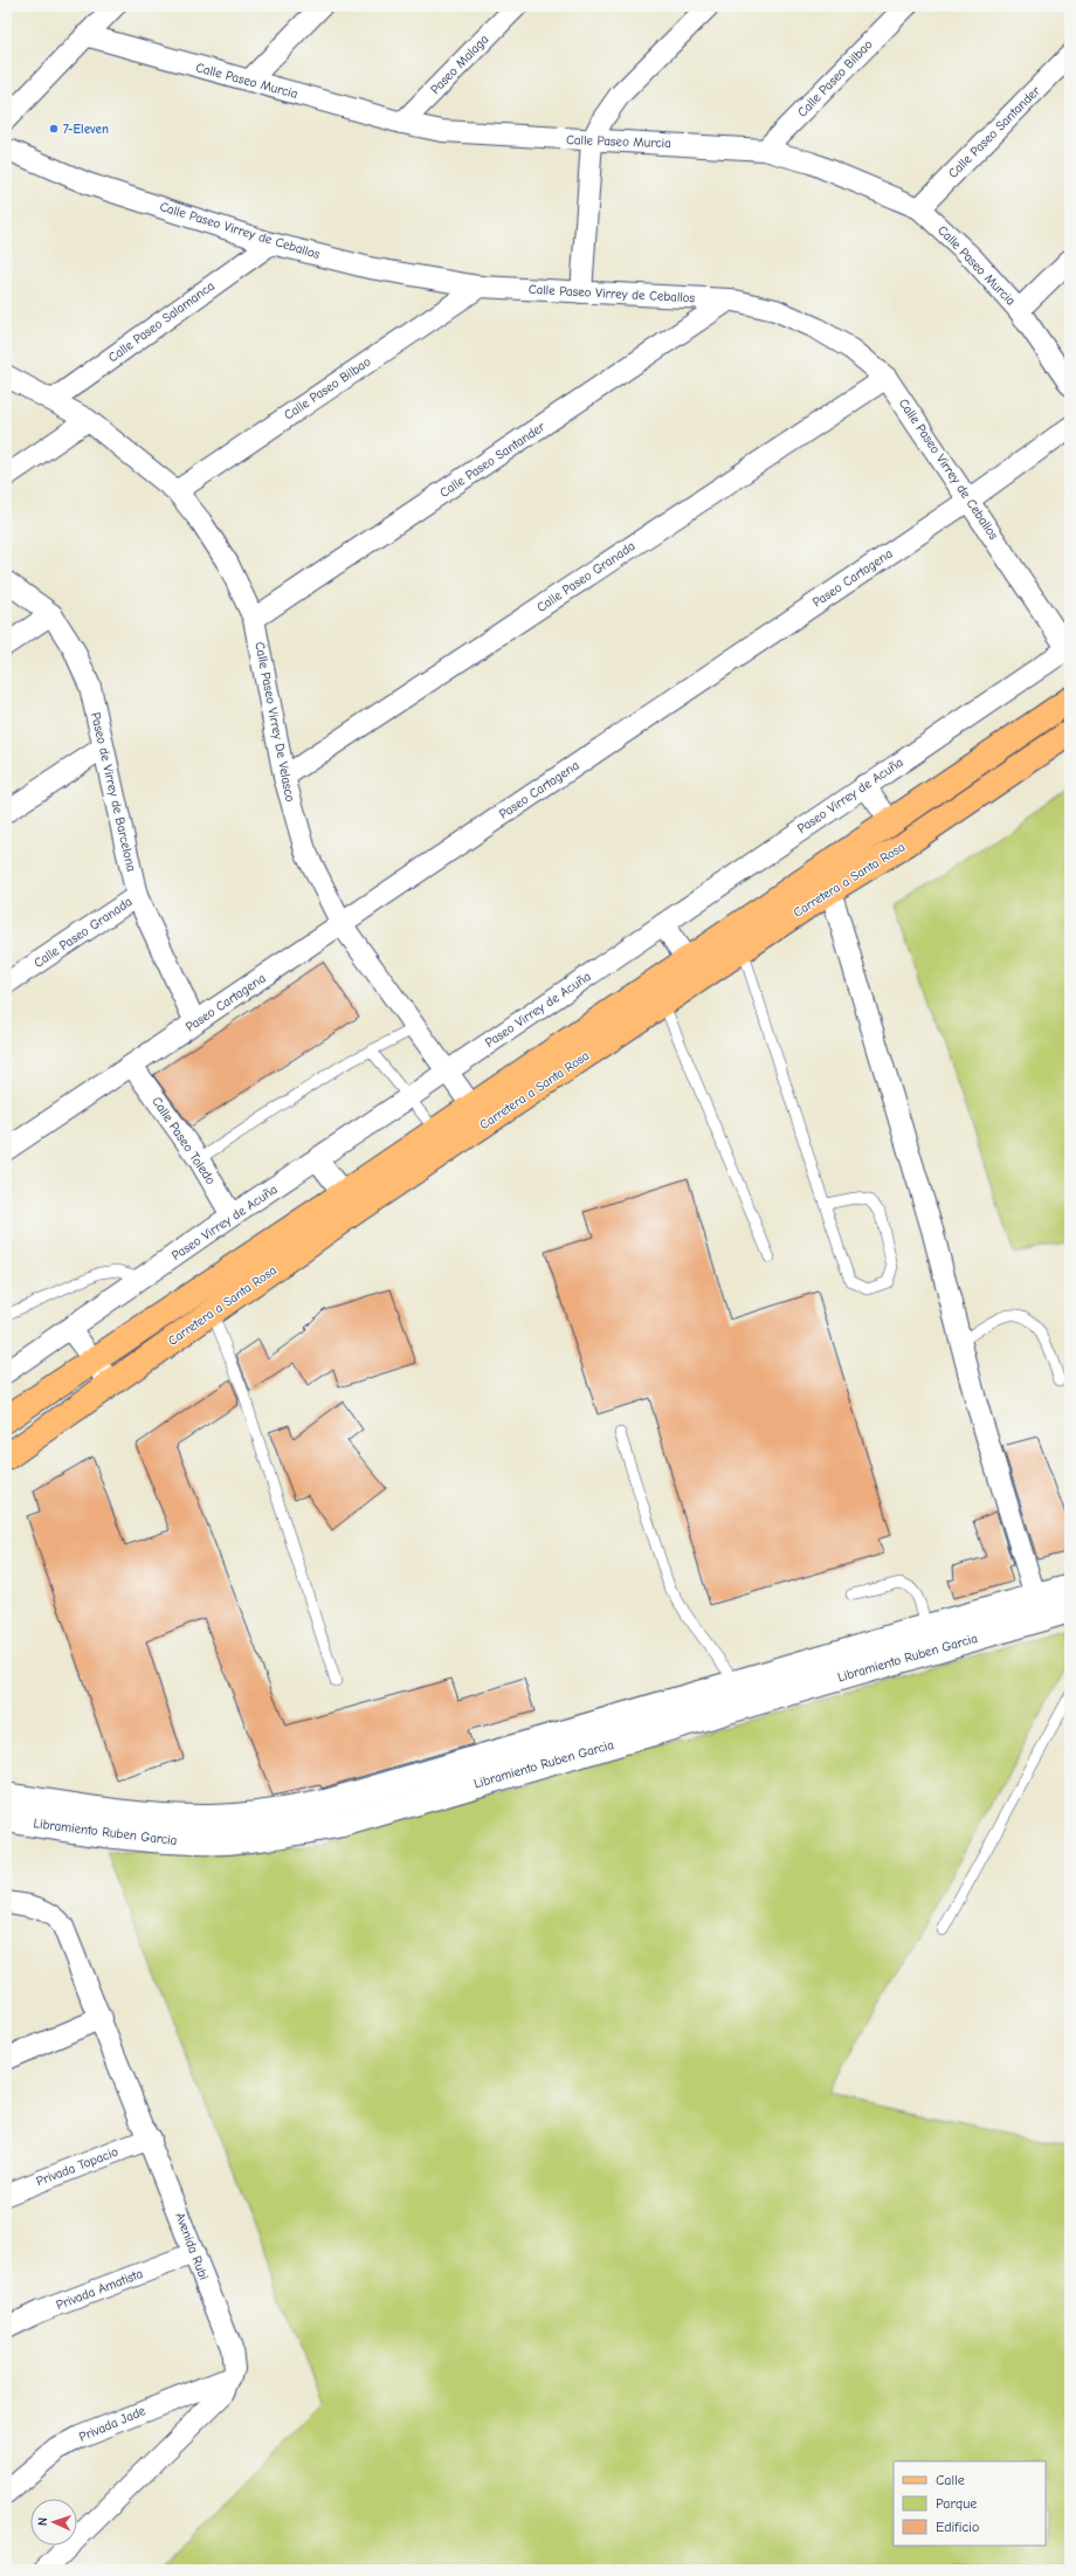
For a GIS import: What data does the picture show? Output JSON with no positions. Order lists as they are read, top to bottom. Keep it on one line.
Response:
{"streets":{"main road":["Carretera a Santa Rosa"],"street":["Paseo Malaga","Calle Paseo Bilbao","Calle Paseo Murcia","Calle Paseo Santander","Calle Paseo Virrey de Ceballos","Calle Paseo Salamanca","Calle Paseo Granada","Paseo Cartagena","Calle Paseo Virrey De Velasco","Paseo de Virrey de Barcelona","Paseo Virrey de Acuña","Calle Paseo Toledo","Libramiento Ruben Garcia","Privada Topacio","Avenida Rubi","Privada Amatista","Privada Jade"]},"crossings":[["Paseo Malaga","Calle Paseo Murcia"],["Calle Paseo Bilbao","Calle Paseo Murcia"],["Calle Paseo Bilbao","Calle Paseo Virrey de Ceballos"],["Calle Paseo Bilbao","Calle Paseo Virrey De Velasco"],["Calle Paseo Murcia","Calle Paseo Santander"],["Calle Paseo Santander","Calle Paseo Virrey de Ceballos"],["Calle Paseo Santander","Calle Paseo Virrey De Velasco"],["Calle Paseo Virrey de Ceballos","Calle Paseo Salamanca"],["Calle Paseo Virrey de Ceballos","Calle Paseo Granada"],["Calle Paseo Virrey de Ceballos","Paseo Cartagena"],["Calle Paseo Virrey de Ceballos","Paseo Virrey de Acuña"],["Calle Paseo Salamanca","Calle Paseo Virrey De Velasco"],["Calle Paseo Granada","Calle Paseo Virrey De Velasco"],["Calle Paseo Granada","Paseo de Virrey de Barcelona"],["Paseo Cartagena","Calle Paseo Virrey De Velasco"],["Paseo Cartagena","Paseo de Virrey de Barcelona"],["Paseo Cartagena","Calle Paseo Toledo"],["Calle Paseo Virrey De Velasco","Paseo Virrey de Acuña"],["Calle Paseo Virrey De Velasco","Carretera a Santa Rosa"],["Paseo Virrey de Acuña","Calle Paseo Toledo"],["Privada Topacio","Avenida Rubi"],["Avenida Rubi","Privada Amatista"],["Avenida Rubi","Privada Jade"]],"places":["7-Eleven"],"legend":["Calle","Parque","Edificio"],"north":"left"}
